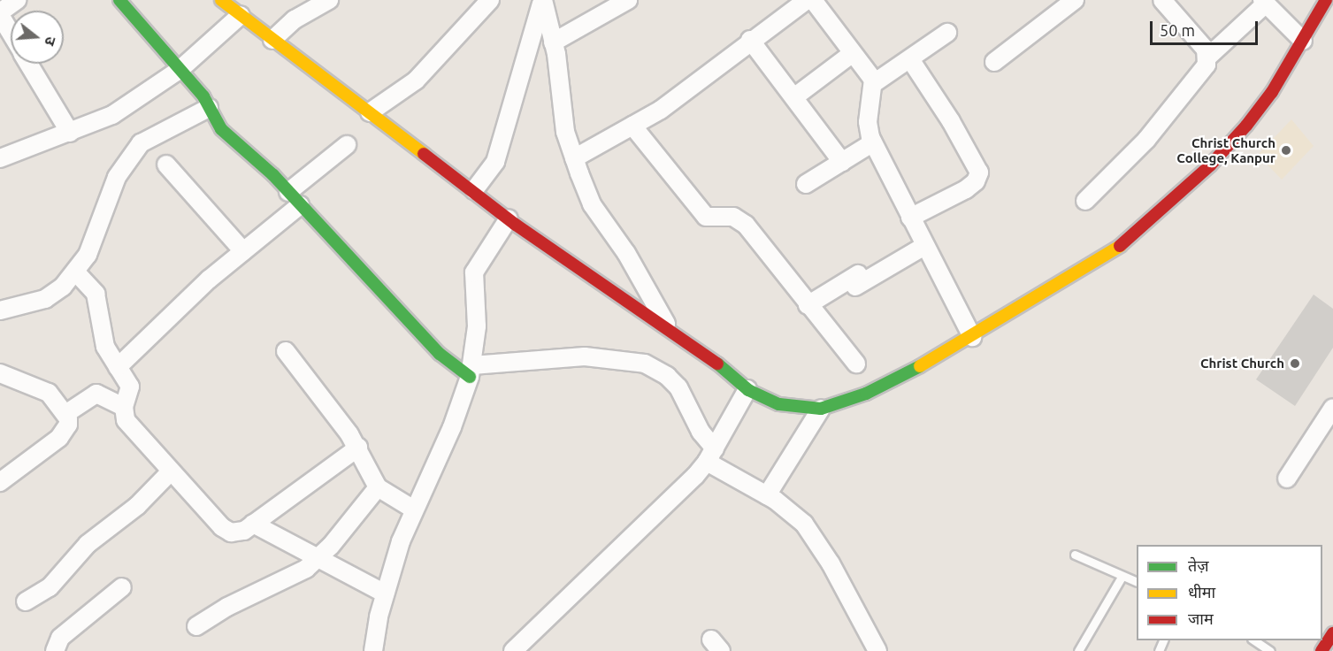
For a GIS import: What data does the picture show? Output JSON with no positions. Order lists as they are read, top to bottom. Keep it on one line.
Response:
{"places":["Christ Church College, Kanpur","Christ Church"],"legend":["तेज़","धीमा","जाम"],"scale_bar":"50 m","north":"right"}
